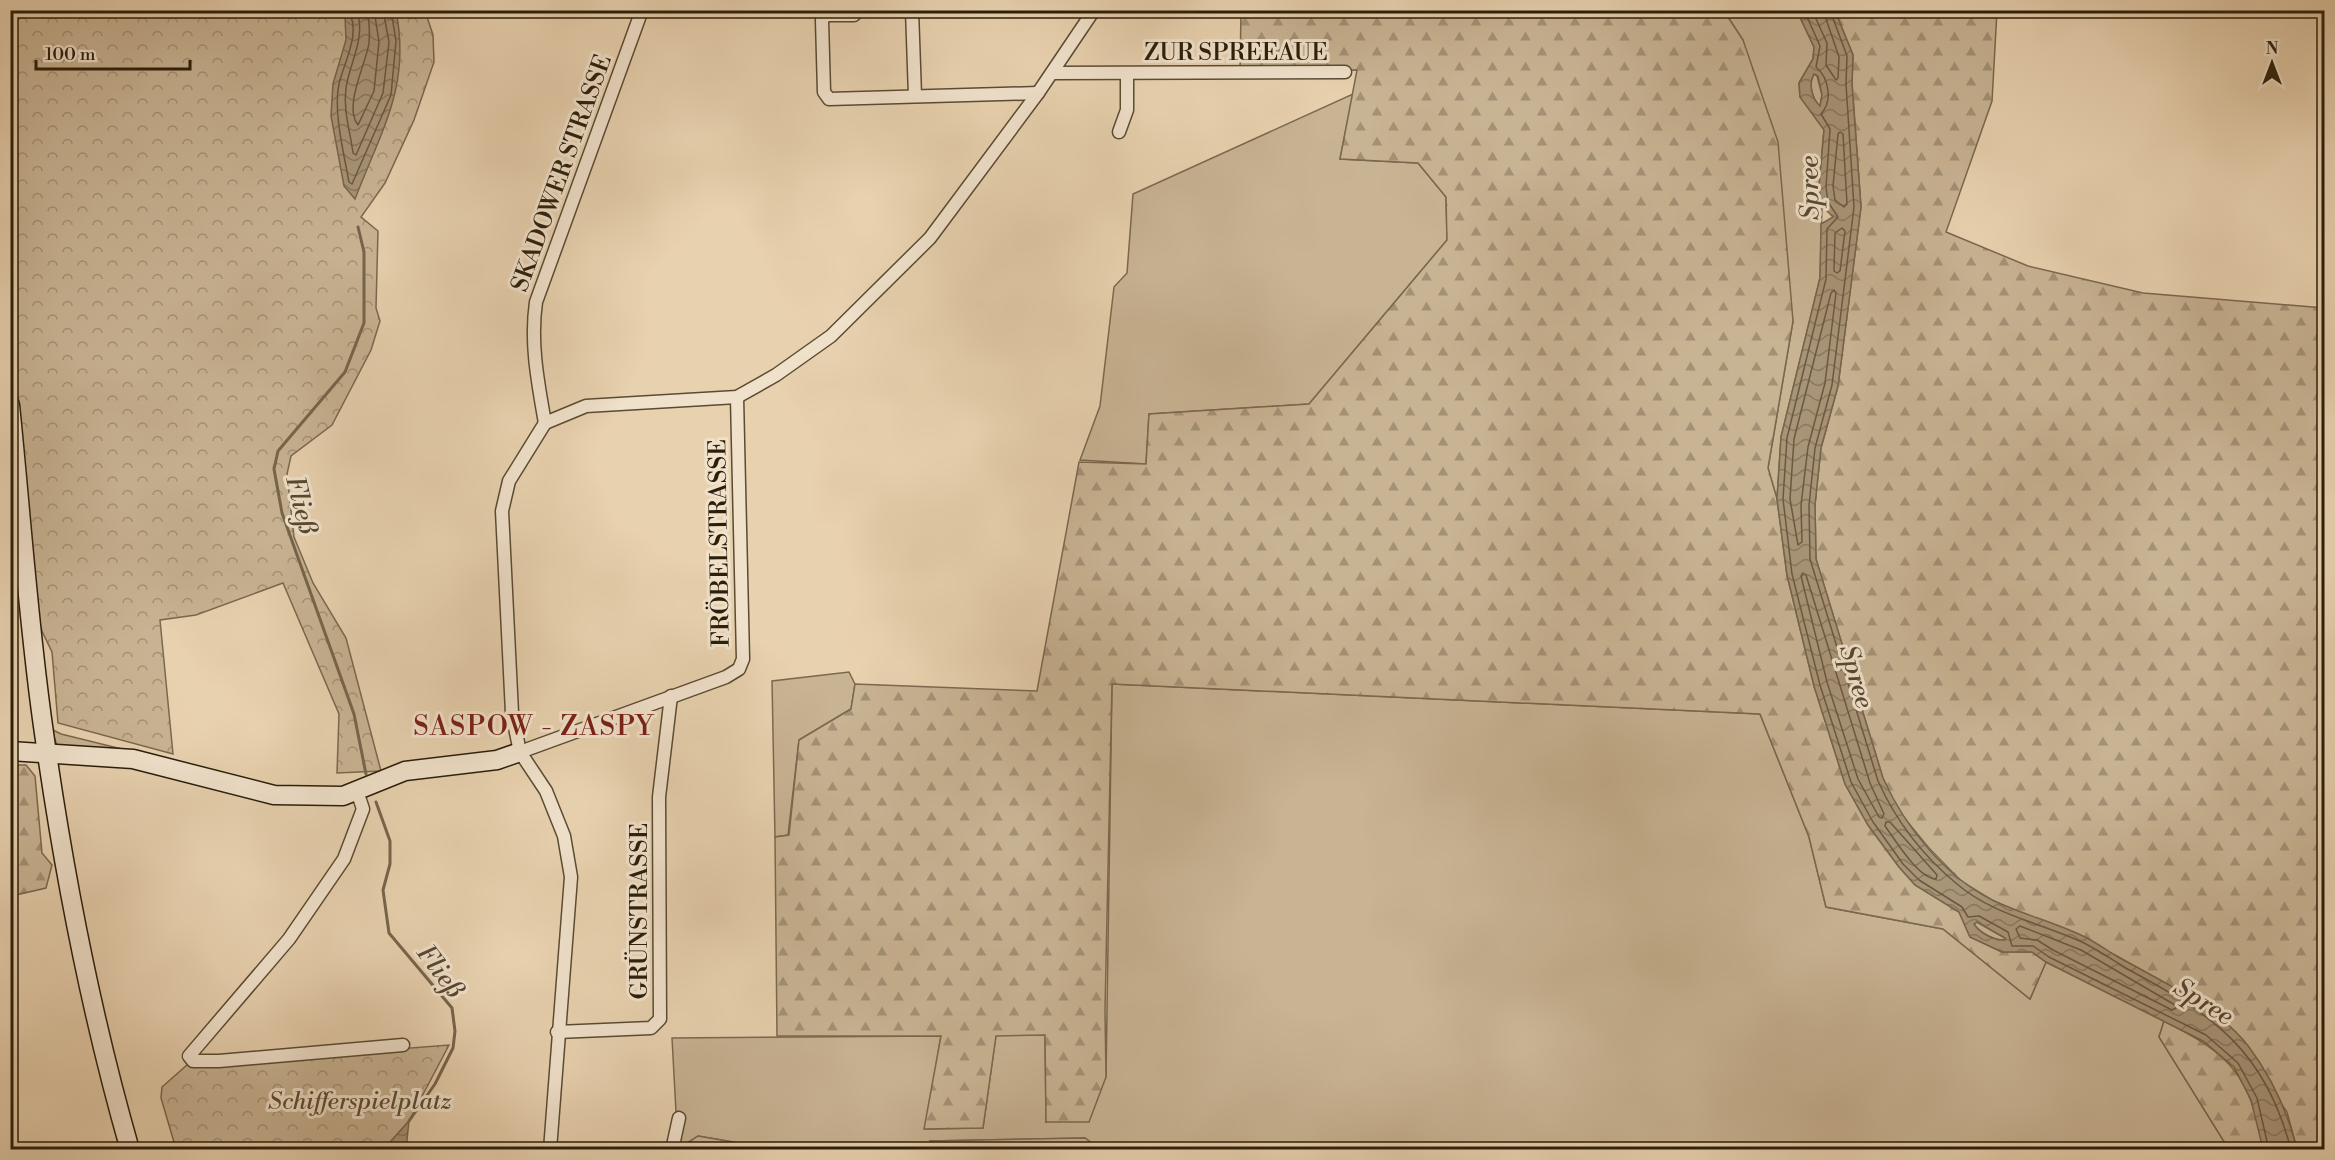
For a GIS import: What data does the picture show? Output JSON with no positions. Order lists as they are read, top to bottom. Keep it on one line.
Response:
{"streets":{"street":["ZUR SPREEAUE","SKADOWER STRASSE","FRÖBELSTRASSE","GRÜNSTRASSE"]},"crossings":[["FRÖBELSTRASSE","GRÜNSTRASSE"]],"districts":["SASPOW - ZASPY"],"water":["Spree","Fließ"],"parks":["Schifferspielplatz"],"scale_bar":"100 m","north":"top"}
